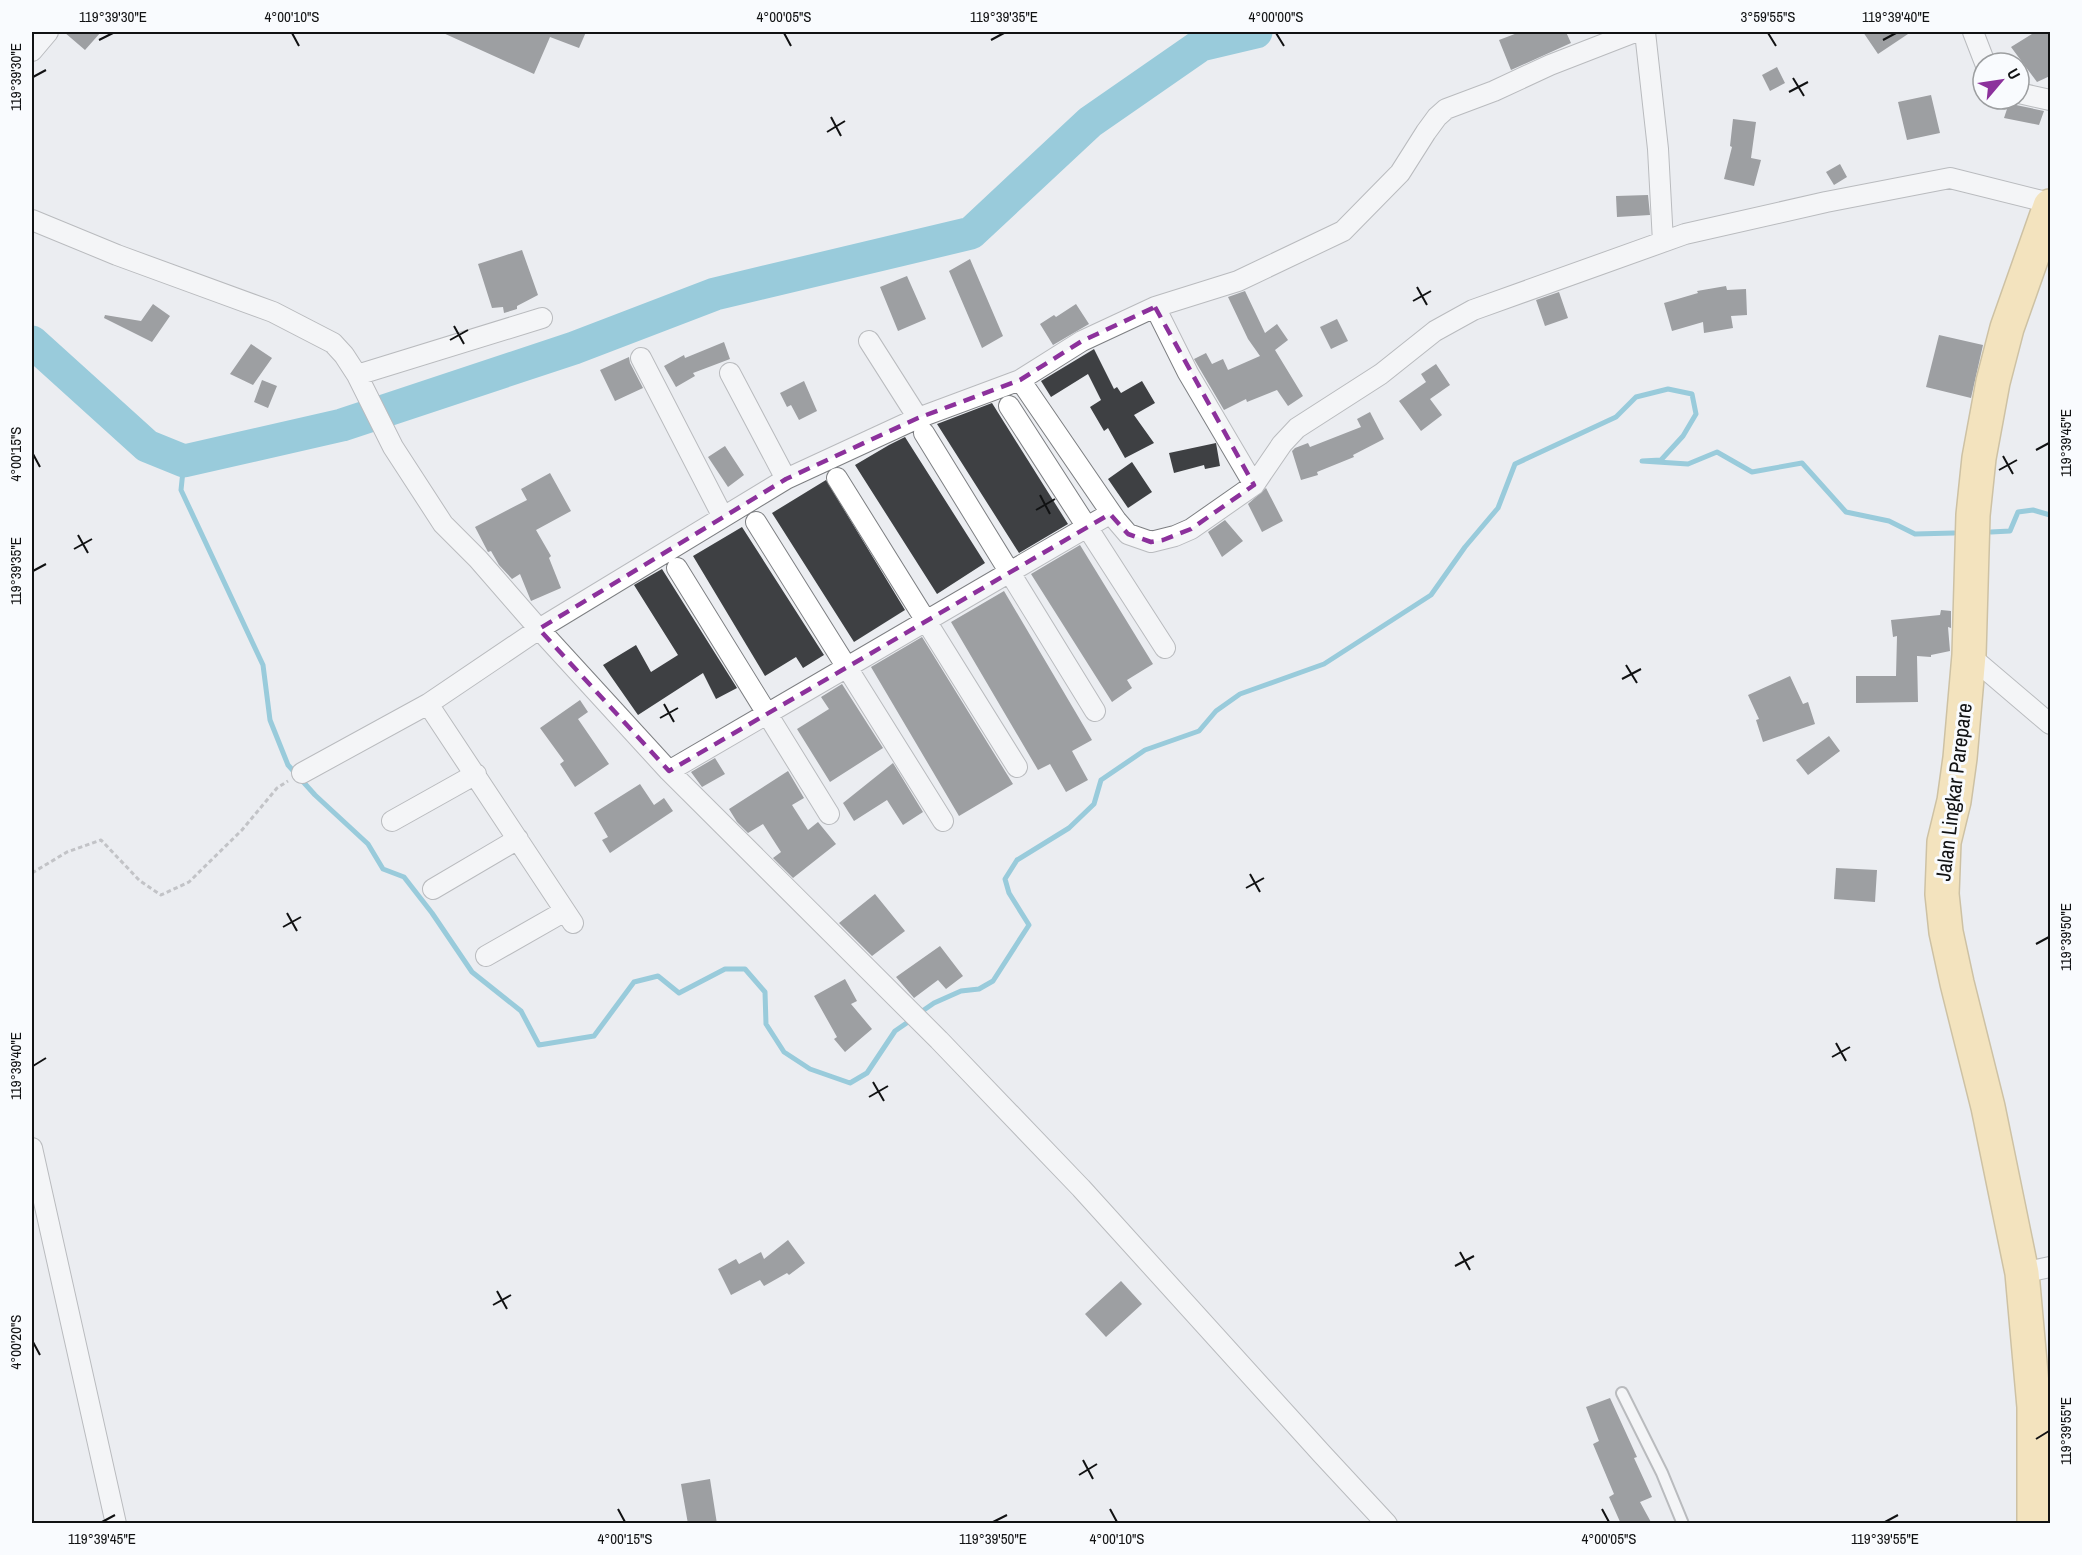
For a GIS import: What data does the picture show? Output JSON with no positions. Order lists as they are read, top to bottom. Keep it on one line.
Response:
{"streets":{"highway":["Jalan Lingkar Parepare"]},"north":"top right","coordinates":["119°39'30\"E","4°00'10\"S","4°00'05\"S","119°39'35\"E","4°00'00\"S","3°59'55\"S","119°39'40\"E","119°39'45\"E","4°00'15\"S","119°39'50\"E","4°00'20\"S","119°39'55\"E"]}
